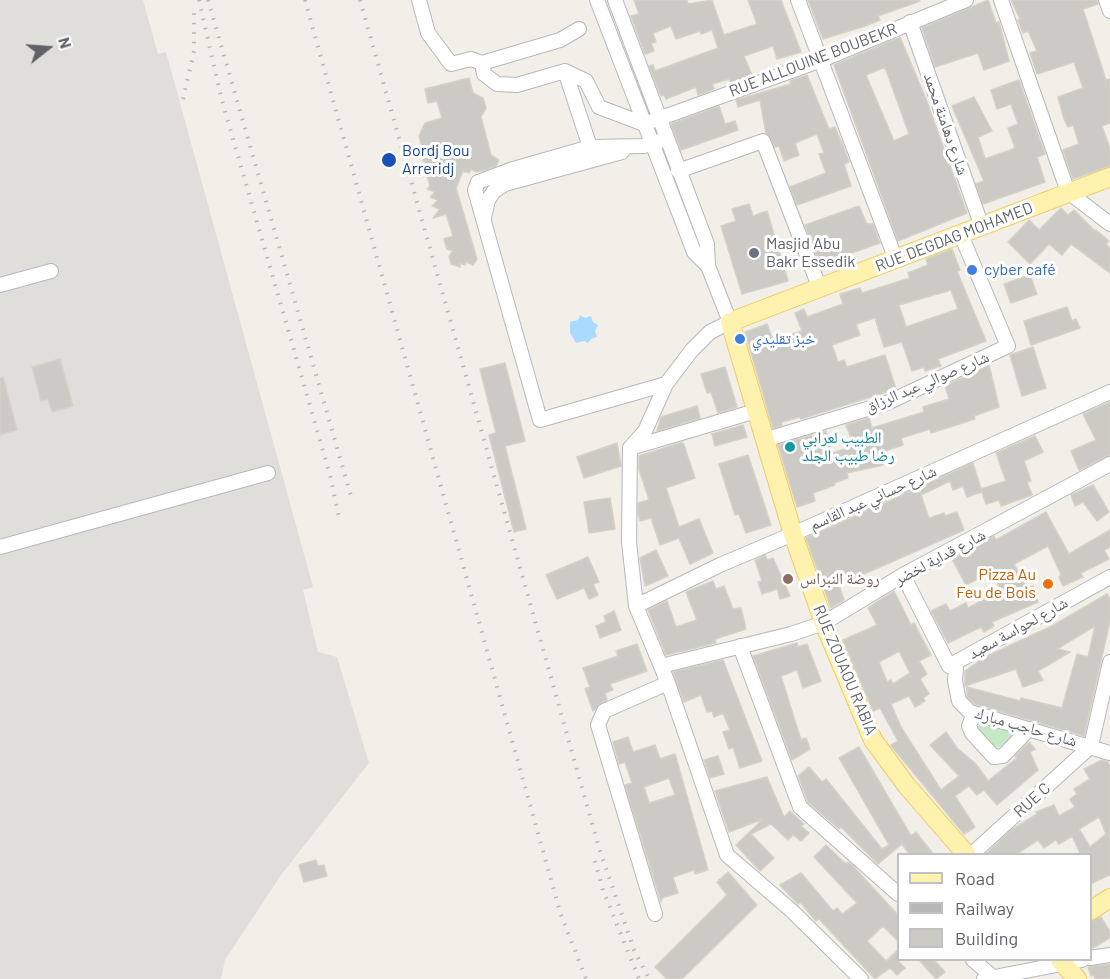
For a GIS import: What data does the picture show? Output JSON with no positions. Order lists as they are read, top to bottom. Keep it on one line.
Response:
{"streets":{"main road":["RUE DEGDAG MOHAMED","RUE ZOUAOU RABIA"],"street":["RUE ALLOUINE BOUBEKR","شارع دهامنة محمد","شارع صوالي عبد الرزاق","شارع حساني عبد القاسم","شارع قداية لخضر","شارع لحواسة سعيد","شارع حاجب مبارك","RUE C"]},"crossings":[["RUE ALLOUINE BOUBEKR","شارع دهامنة محمد"],["شارع دهامنة محمد","RUE DEGDAG MOHAMED"],["RUE DEGDAG MOHAMED","شارع صوالي عبد الرزاق"],["RUE DEGDAG MOHAMED","RUE ZOUAOU RABIA"],["شارع صوالي عبد الرزاق","RUE ZOUAOU RABIA"],["شارع حساني عبد القاسم","RUE ZOUAOU RABIA"],["شارع قداية لخضر","RUE ZOUAOU RABIA"],["شارع لحواسة سعيد","شارع حاجب مبارك"],["شارع حاجب مبارك","RUE C"]],"places":["Bordj Bou Arreridj","Masjid Abu Bakr Essedik","cyber café","خبز تقليدي","الطبيب لعرابي رضا طبيب الجلد","روضة النبراس","Pizza Au Feu de Bois"],"legend":["Road","Railway","Building"],"north":"right"}
